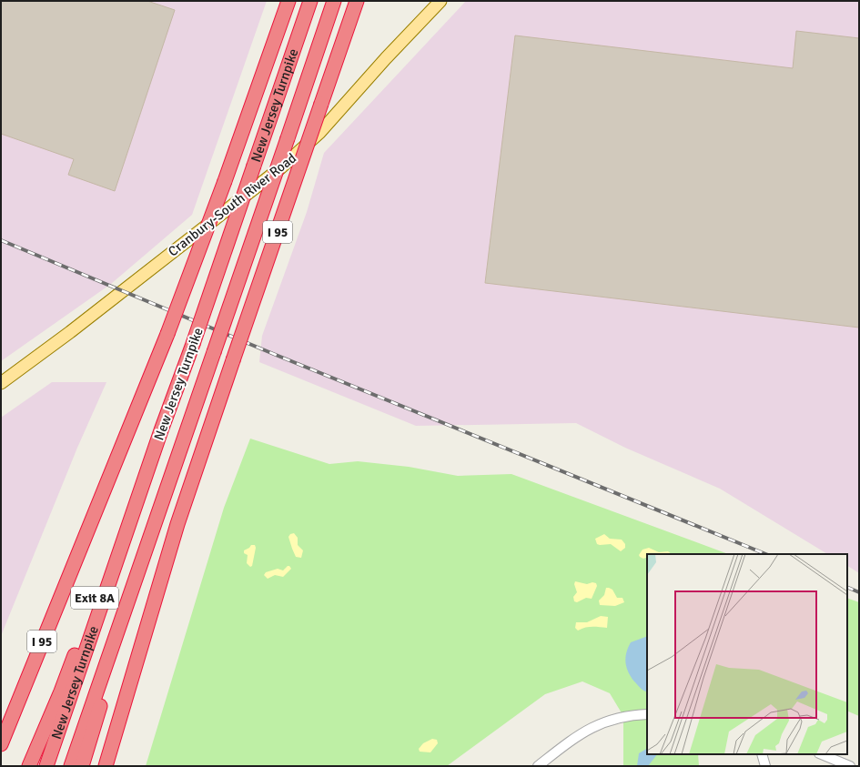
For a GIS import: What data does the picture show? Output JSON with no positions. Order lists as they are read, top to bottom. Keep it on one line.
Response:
{"streets":{"highway":["New Jersey Turnpike","I 95","Exit 8A"],"main road":["Cranbury-South River Road"]},"crossings":[["New Jersey Turnpike","Exit 8A"]]}
